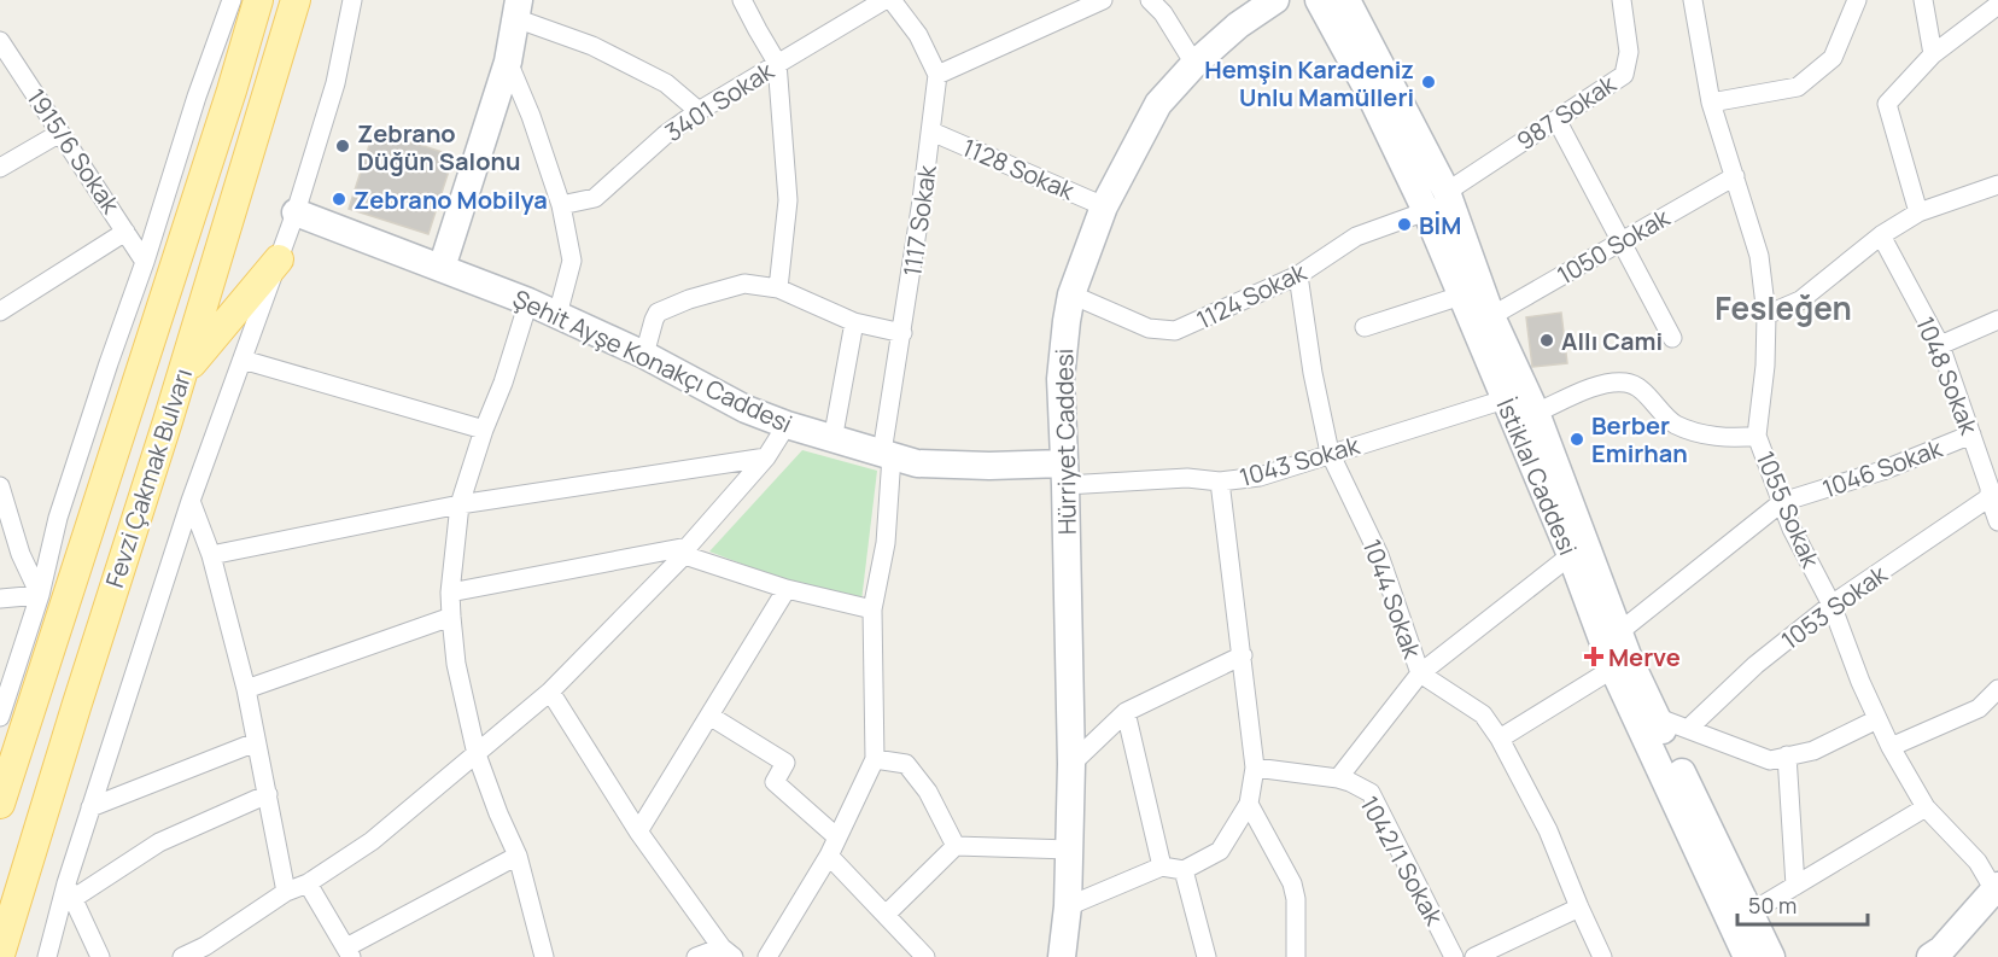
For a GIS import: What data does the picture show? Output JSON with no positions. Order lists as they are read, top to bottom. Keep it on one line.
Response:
{"streets":{"main road":["Fevzi Çakmak Bulvarı"],"street":["3401 Sokak","987 Sokak","1915/6 Sokak","1128 Sokak","1117 Sokak","1050 Sokak","1124 Sokak","Şehit Ayşe Konakçı Caddesi","1048 Sokak","Hürriyet Caddesi","1043 Sokak","1046 Sokak","İstiklal Caddesi","1055 Sokak","1044 Sokak","1053 Sokak","1042/1 Sokak"]},"crossings":[["987 Sokak","İstiklal Caddesi"],["1128 Sokak","1117 Sokak"],["1128 Sokak","Hürriyet Caddesi"],["1117 Sokak","Şehit Ayşe Konakçı Caddesi"],["1050 Sokak","İstiklal Caddesi"],["1050 Sokak","1055 Sokak"],["1124 Sokak","Hürriyet Caddesi"],["1124 Sokak","İstiklal Caddesi"],["1124 Sokak","1044 Sokak"],["Şehit Ayşe Konakçı Caddesi","Hürriyet Caddesi"],["Şehit Ayşe Konakçı Caddesi","1043 Sokak"],["1048 Sokak","1046 Sokak"],["1048 Sokak","1053 Sokak"],["Hürriyet Caddesi","1043 Sokak"],["1043 Sokak","İstiklal Caddesi"],["1043 Sokak","1055 Sokak"],["1043 Sokak","1044 Sokak"],["1046 Sokak","İstiklal Caddesi"],["1046 Sokak","1055 Sokak"],["1055 Sokak","1053 Sokak"]],"districts":["Fesleğen"],"places":{"other":["Hemşin Karadeniz Unlu Mamülleri","Zebrano Düğün Salonu","Zebrano Mobilya","BİM","Allı Cami","Berber Emirhan"],"health":["Merve"]},"scale_bar":"50 m"}
